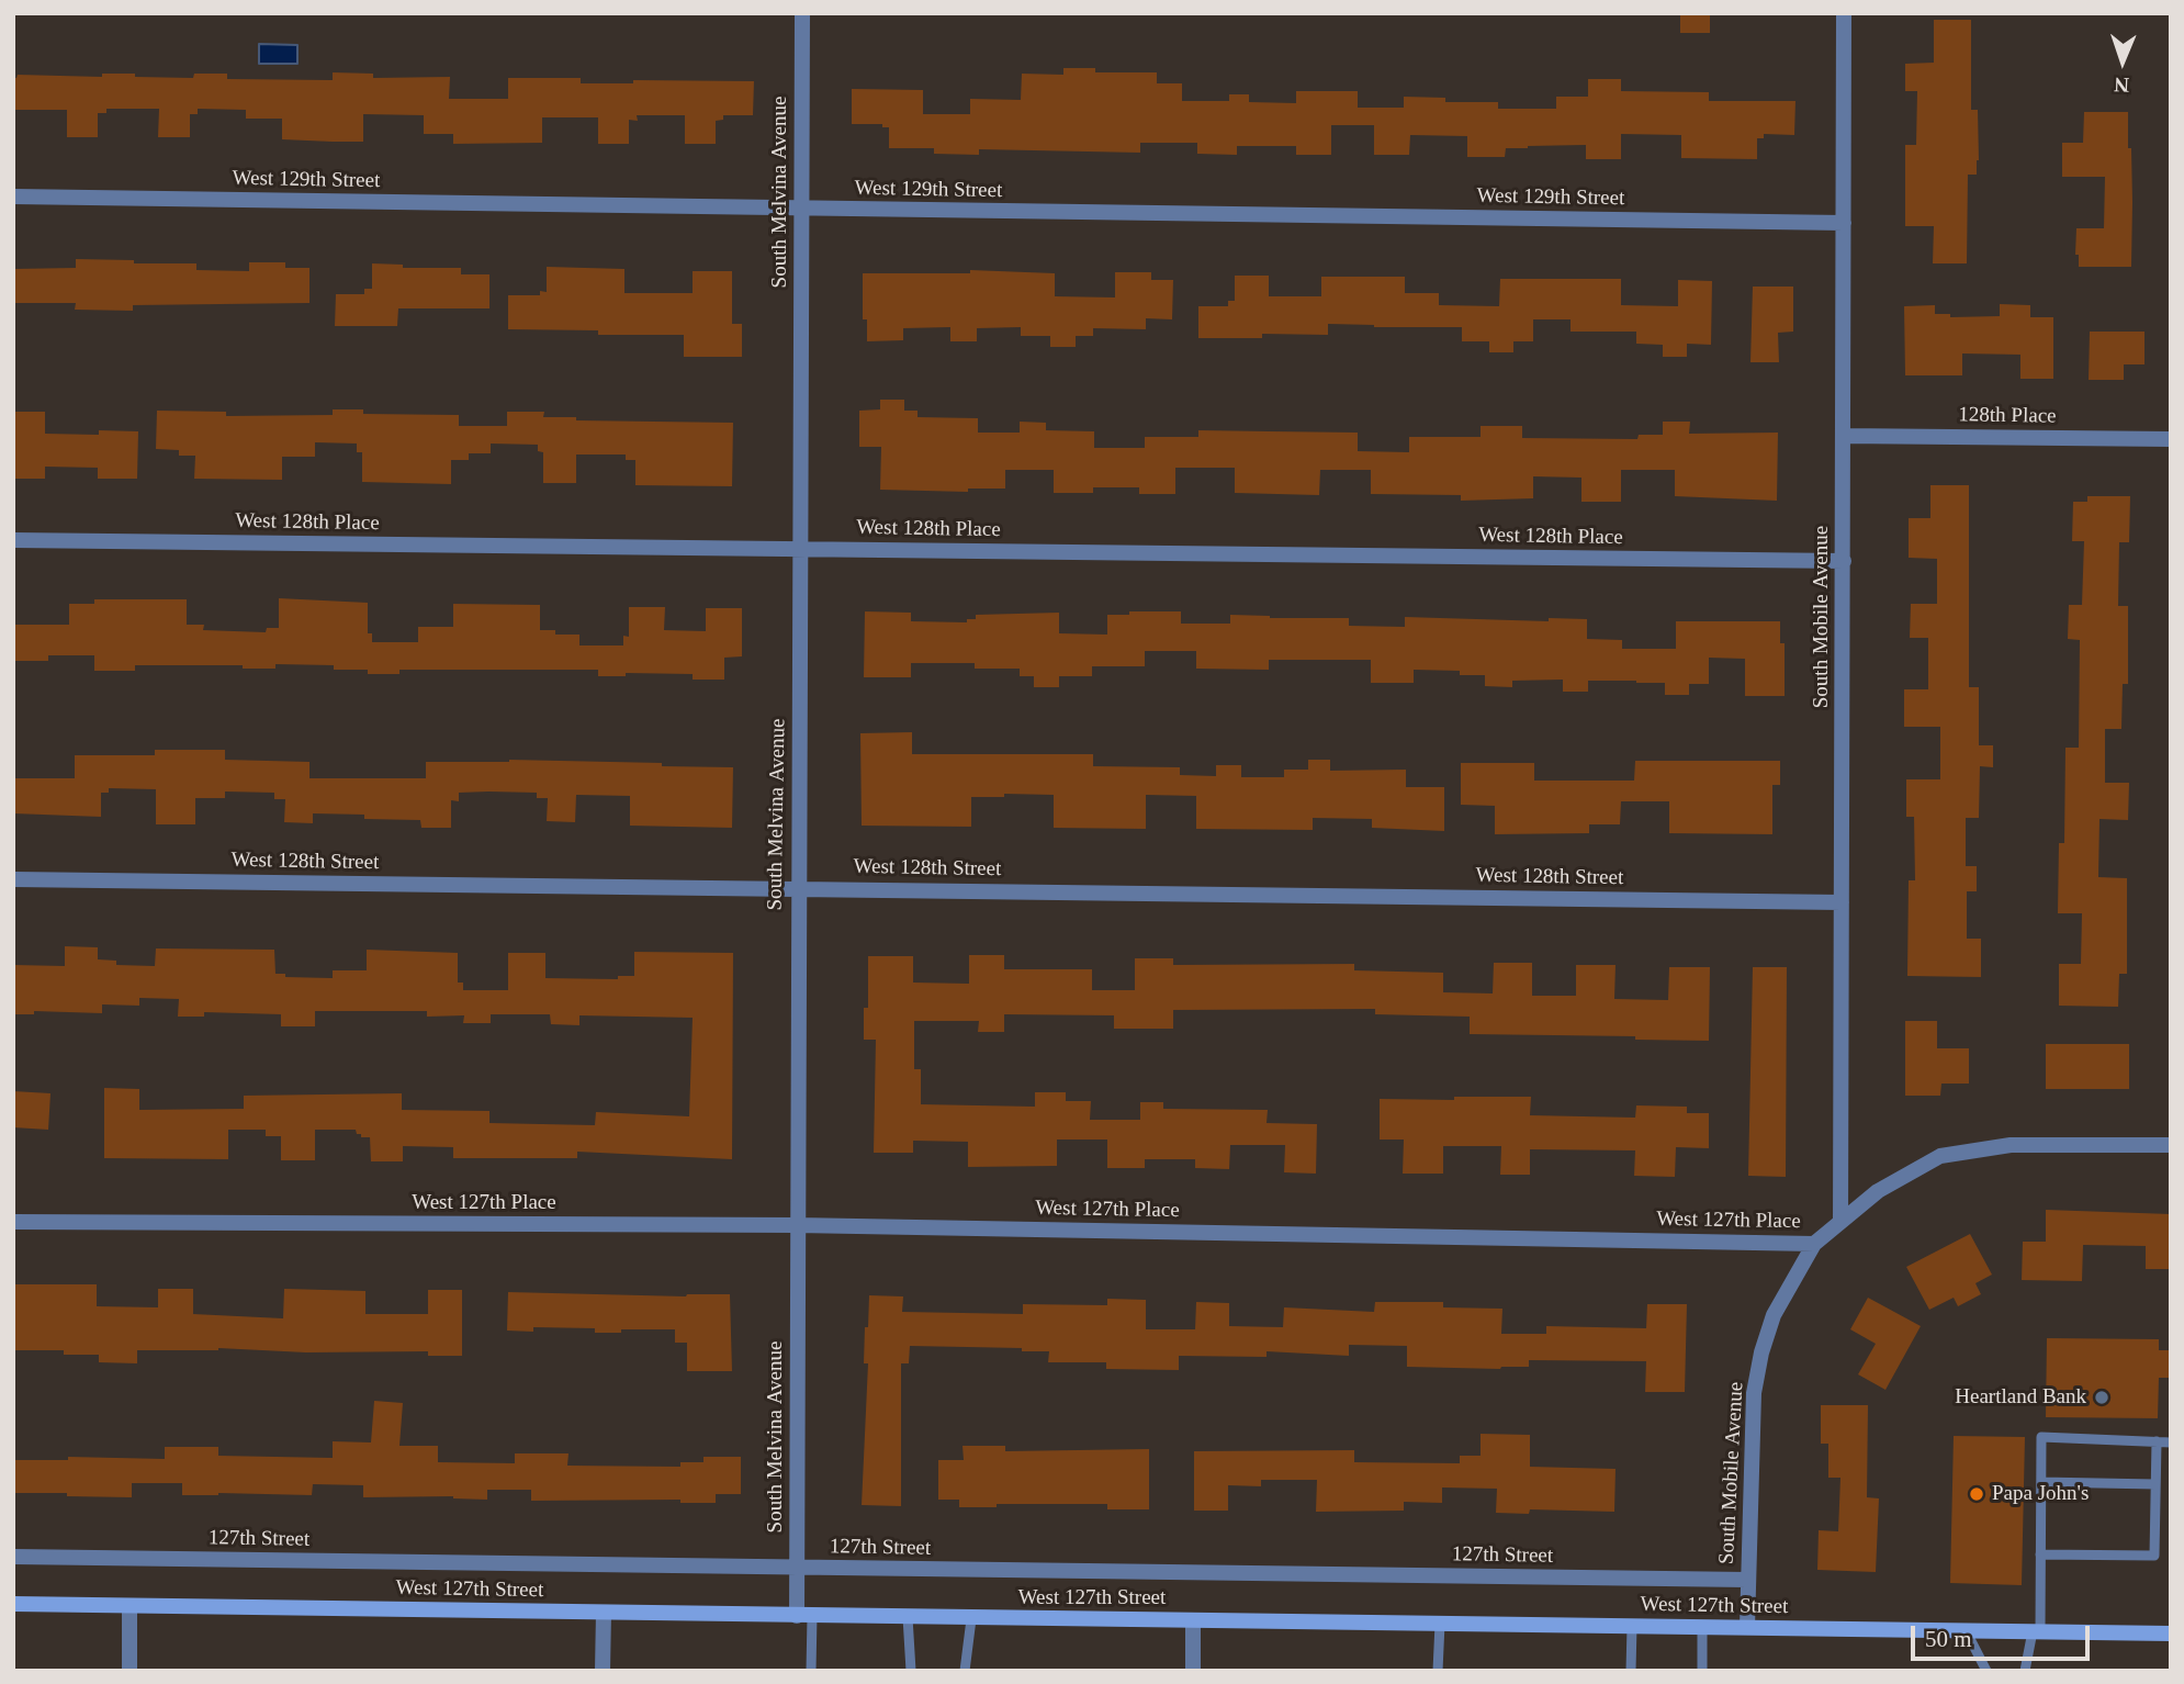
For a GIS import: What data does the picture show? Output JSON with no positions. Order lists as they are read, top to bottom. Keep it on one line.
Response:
{"streets":{"main road":["West 127th Street"],"street":["West 129th Street","South Melvina Avenue","128th Place","West 128th Place","South Mobile Avenue","West 128th Street","West 127th Place","127th Street"]},"crossings":[["West 129th Street","South Melvina Avenue"],["West 129th Street","South Mobile Avenue"],["South Melvina Avenue","West 128th Place"],["South Melvina Avenue","West 128th Street"],["South Melvina Avenue","West 127th Place"],["South Melvina Avenue","127th Street"],["South Melvina Avenue","West 127th Street"],["128th Place","South Mobile Avenue"],["West 128th Place","South Mobile Avenue"],["South Mobile Avenue","West 128th Street"],["South Mobile Avenue","West 127th Place"],["South Mobile Avenue","127th Street"],["South Mobile Avenue","West 127th Street"]],"places":["Heartland Bank","Papa John's"],"scale_bar":"50 m","north":"bottom"}
